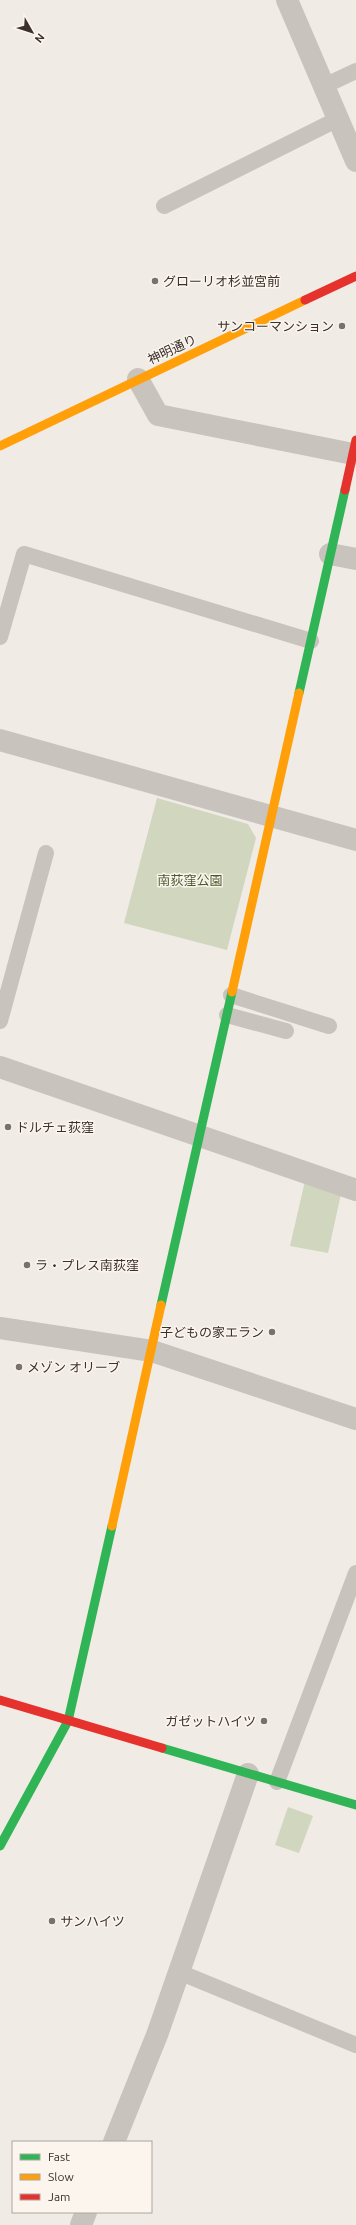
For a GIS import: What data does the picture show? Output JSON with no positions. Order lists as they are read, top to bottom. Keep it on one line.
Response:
{"streets":{"street":["神明通り"]},"parks":["南荻窪公園"],"places":["グローリオ杉並宮前","サンコーマンション","ドルチェ荻窪","ラ・プレス南荻窪","子どもの家エラン","メゾン オリーブ","ガゼットハイツ","サンハイツ"],"legend":["Fast","Slow","Jam"],"north":"bottom right"}
